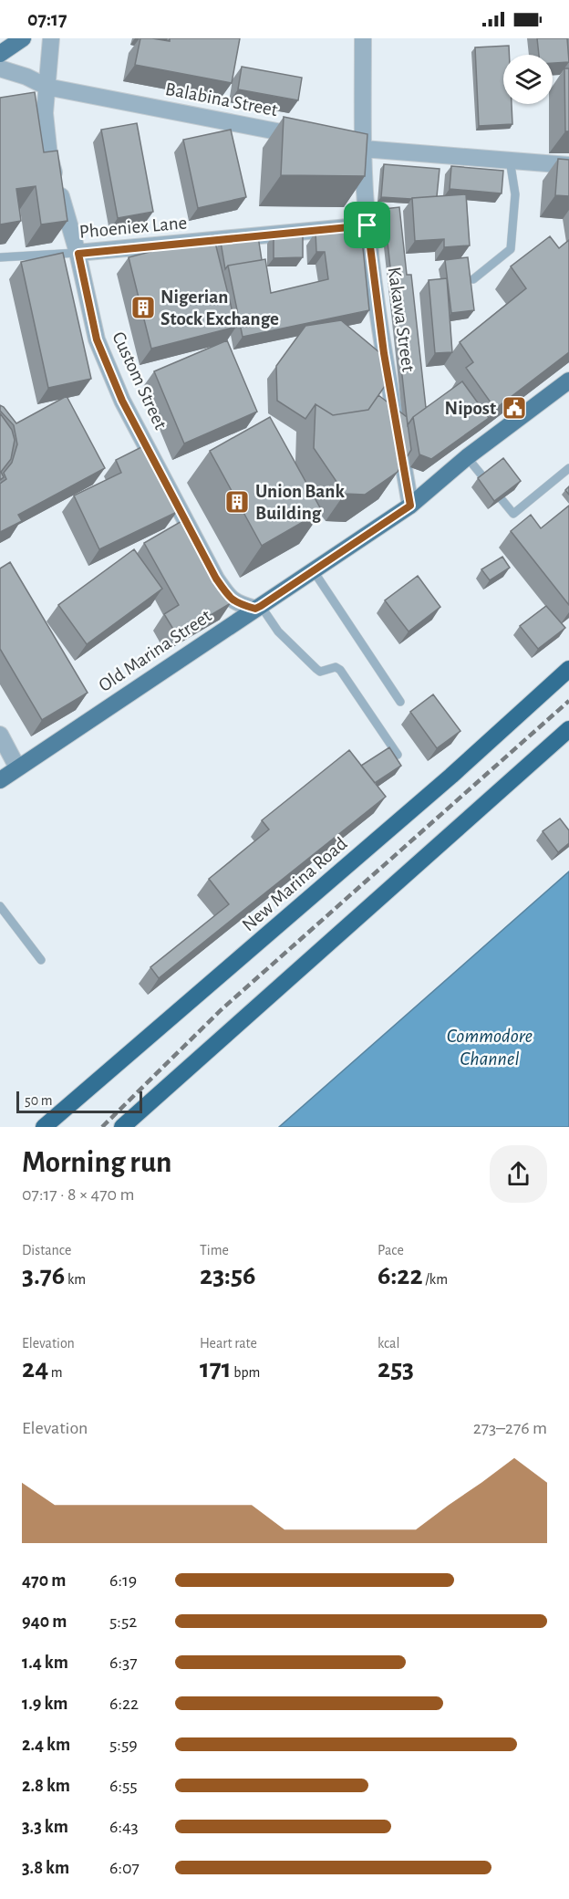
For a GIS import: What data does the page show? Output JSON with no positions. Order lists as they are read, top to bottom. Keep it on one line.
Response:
{"streets":{"highway":["New Marina Road"],"main road":["Old Marina Street"],"street":["Balabina Street","Phoeniex Lane","Kakawa Street","Custom Street"]},"crossings":[["Balabina Street","Custom Street"],["Phoeniex Lane","Kakawa Street"],["Phoeniex Lane","Custom Street"],["Kakawa Street","Old Marina Street"],["Custom Street","Old Marina Street"]],"water":["Commodore Channel"],"places":{"building":["Nigerian Stock Exchange","Union Bank Building"],"public building":["Nipost"]},"scale_bar":"50 m","page":{"status":"07:17","scale":"50 m","heading":["Morning run","07:17 · 8 × 470 m"],"stats":[["Distance","3.76 km"],["Time","23:56"],["Pace","6:22 /km"],["Elevation","24 m"],["Heart rate","171 bpm"],["kcal","253"]],"chart":["Elevation","273–276 m"],"list":[{"name":"470 m","note":"6:19"},{"name":"940 m","note":"5:52"},{"name":"1.4 km","note":"6:37"},{"name":"1.9 km","note":"6:22"},{"name":"2.4 km","note":"5:59"},{"name":"2.8 km","note":"6:55"},{"name":"3.3 km","note":"6:43"},{"name":"3.8 km","note":"6:07"}]}}
